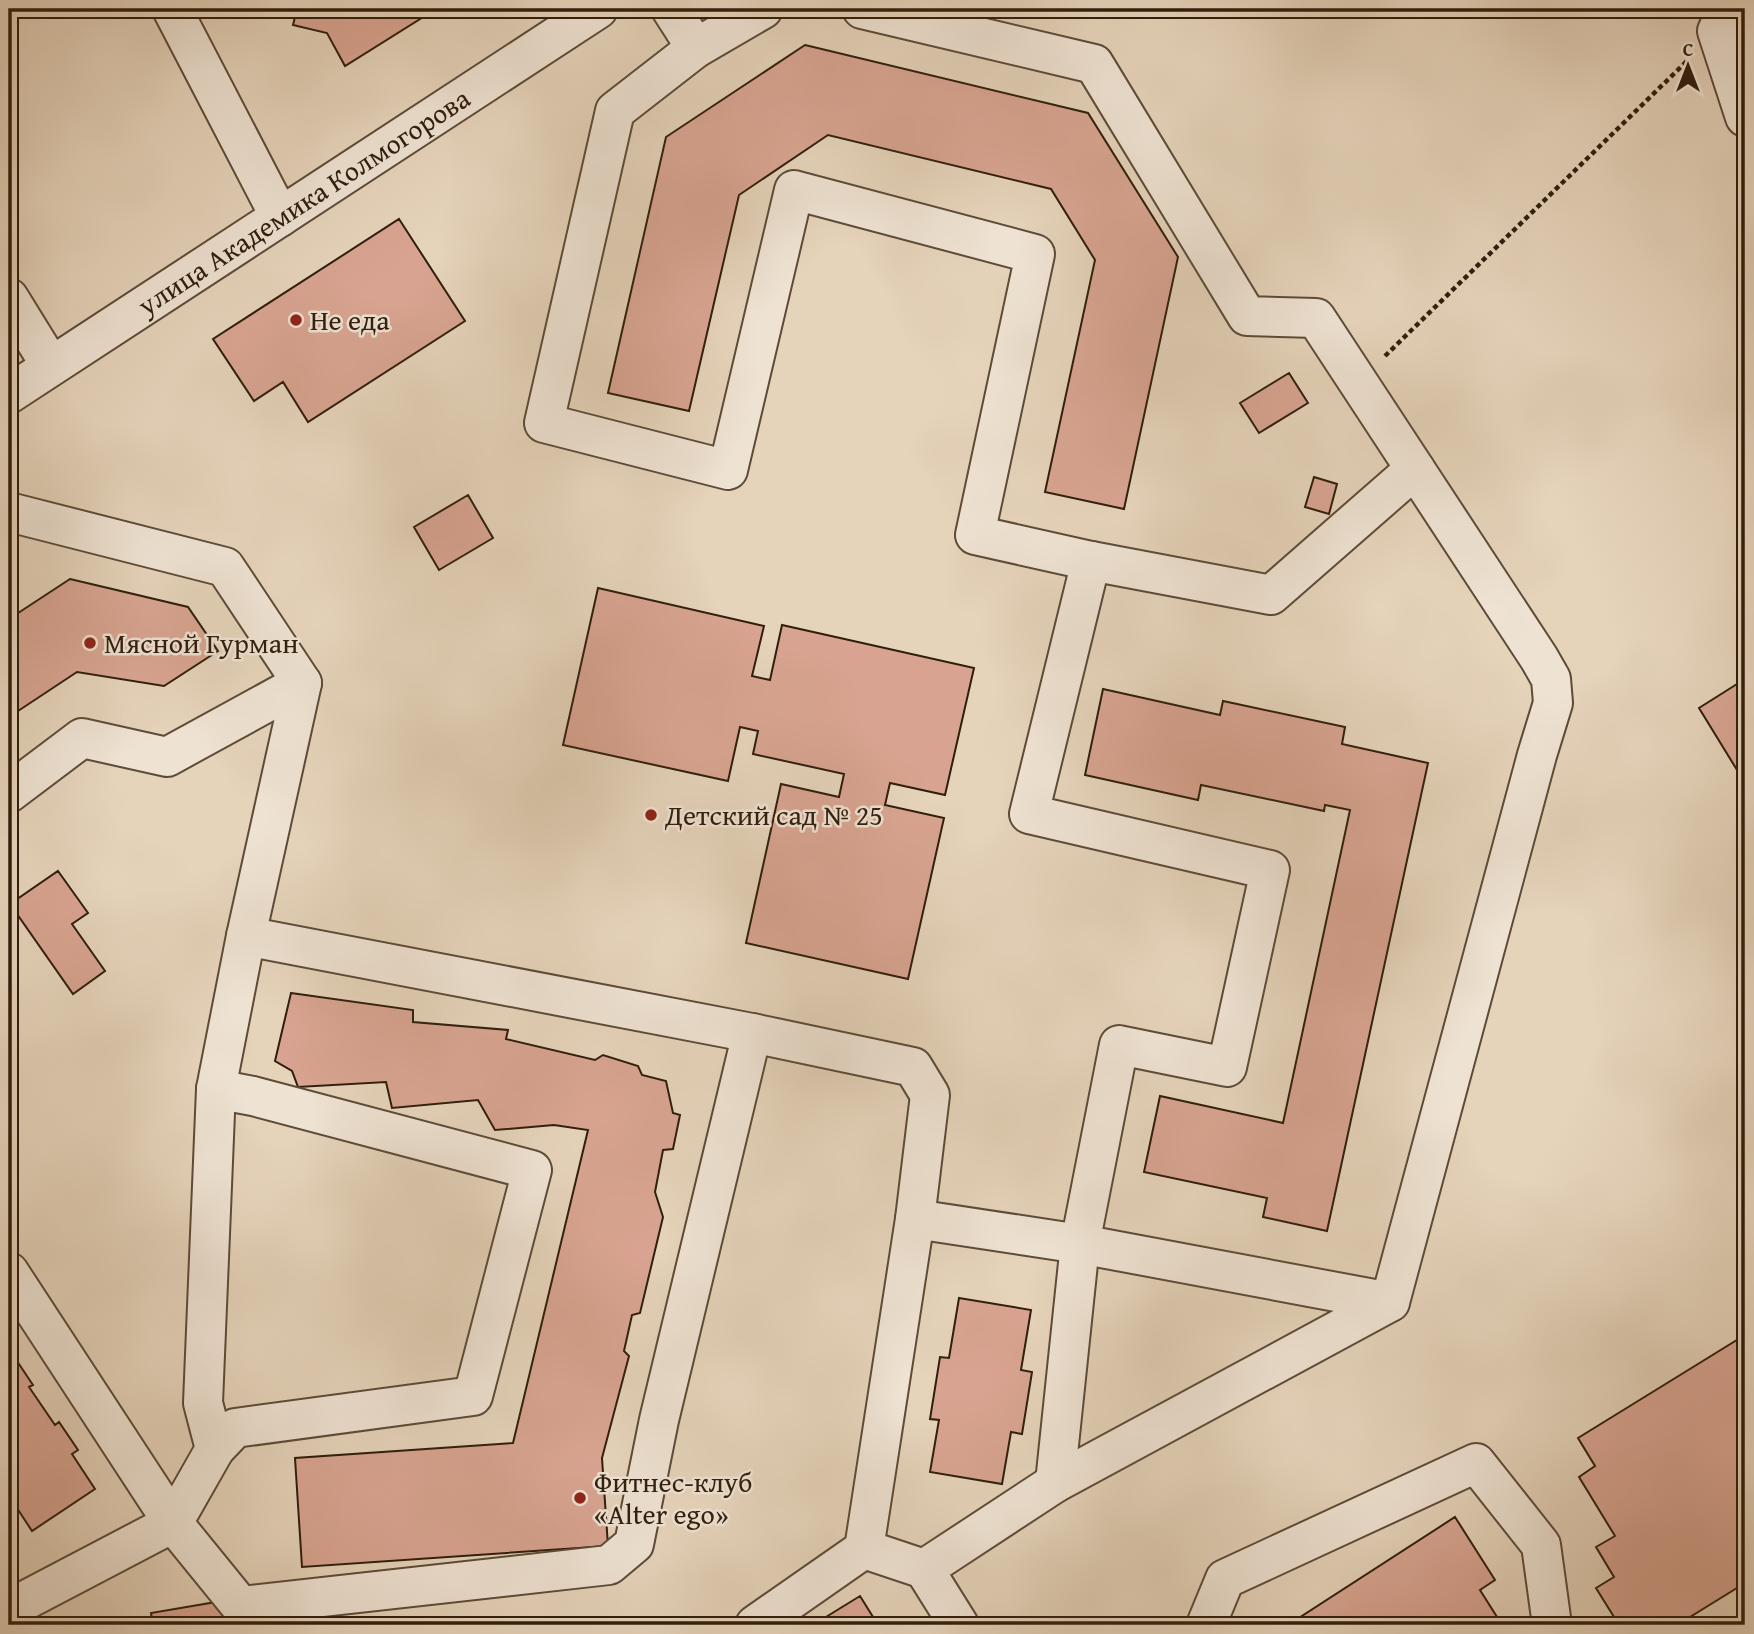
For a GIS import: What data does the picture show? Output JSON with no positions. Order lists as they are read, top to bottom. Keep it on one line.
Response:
{"streets":{"street":["улица Академика Колмогорова"]},"places":["Не еда","Мясной Гурман","Детский сад № 25","Фитнес-клуб «Alter ego»"],"north":"top"}
